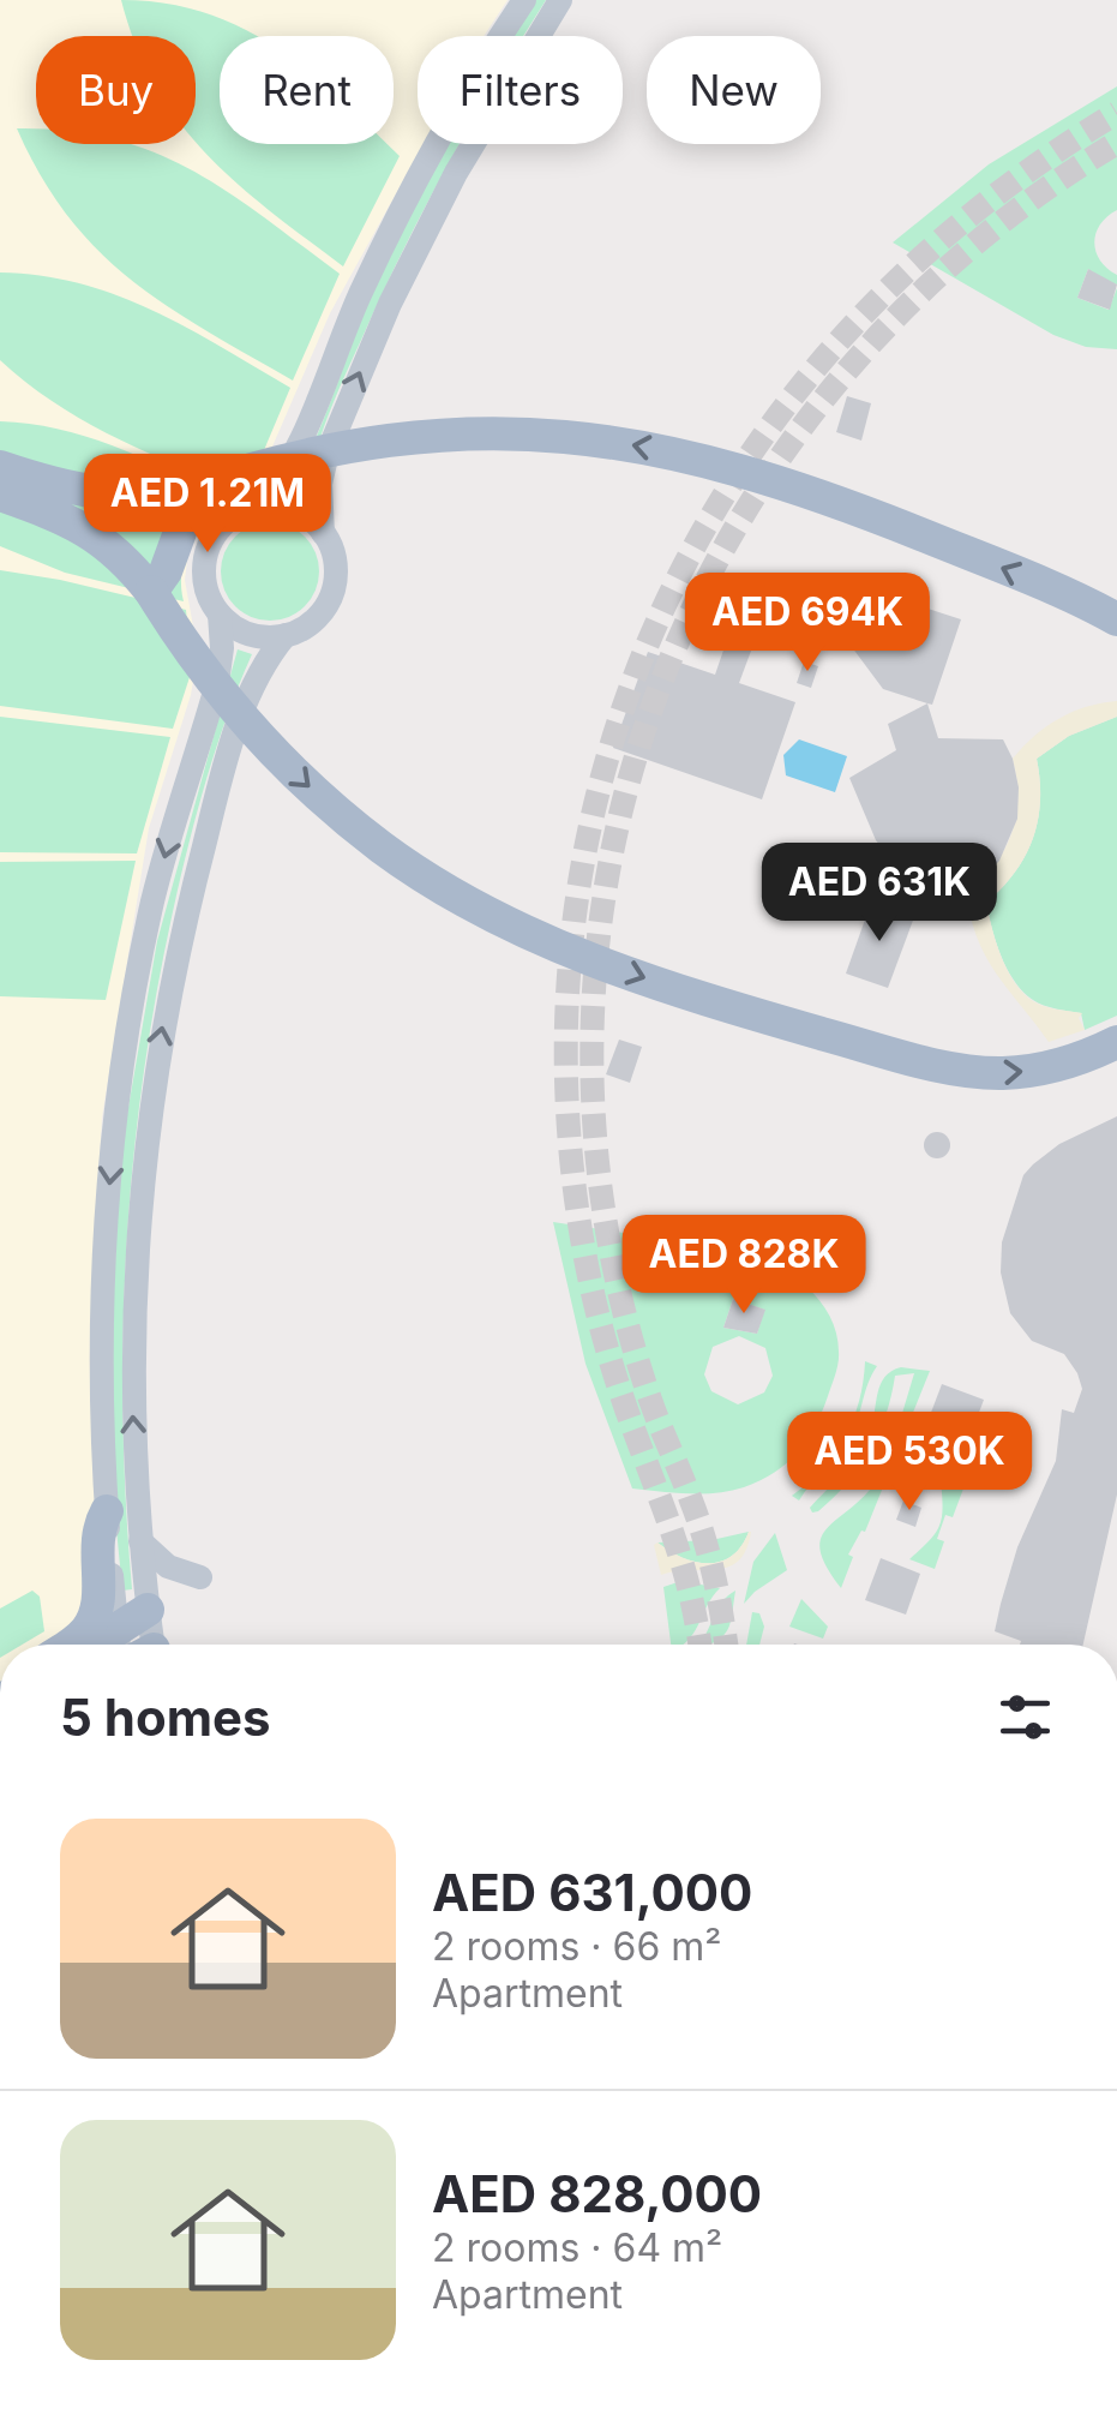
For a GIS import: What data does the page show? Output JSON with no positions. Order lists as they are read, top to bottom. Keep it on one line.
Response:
{"page":{"chip":["Buy","Rent","Filters","New"],"price":["AED 1.21M","AED 694K","AED 631K","AED 828K","AED 530K"],"heading":"5 homes","list":[{"name":"AED 631,000","note":"2 rooms · 66 m² · Apartment"},{"name":"AED 828,000","note":"2 rooms · 64 m² · Apartment"}]}}
